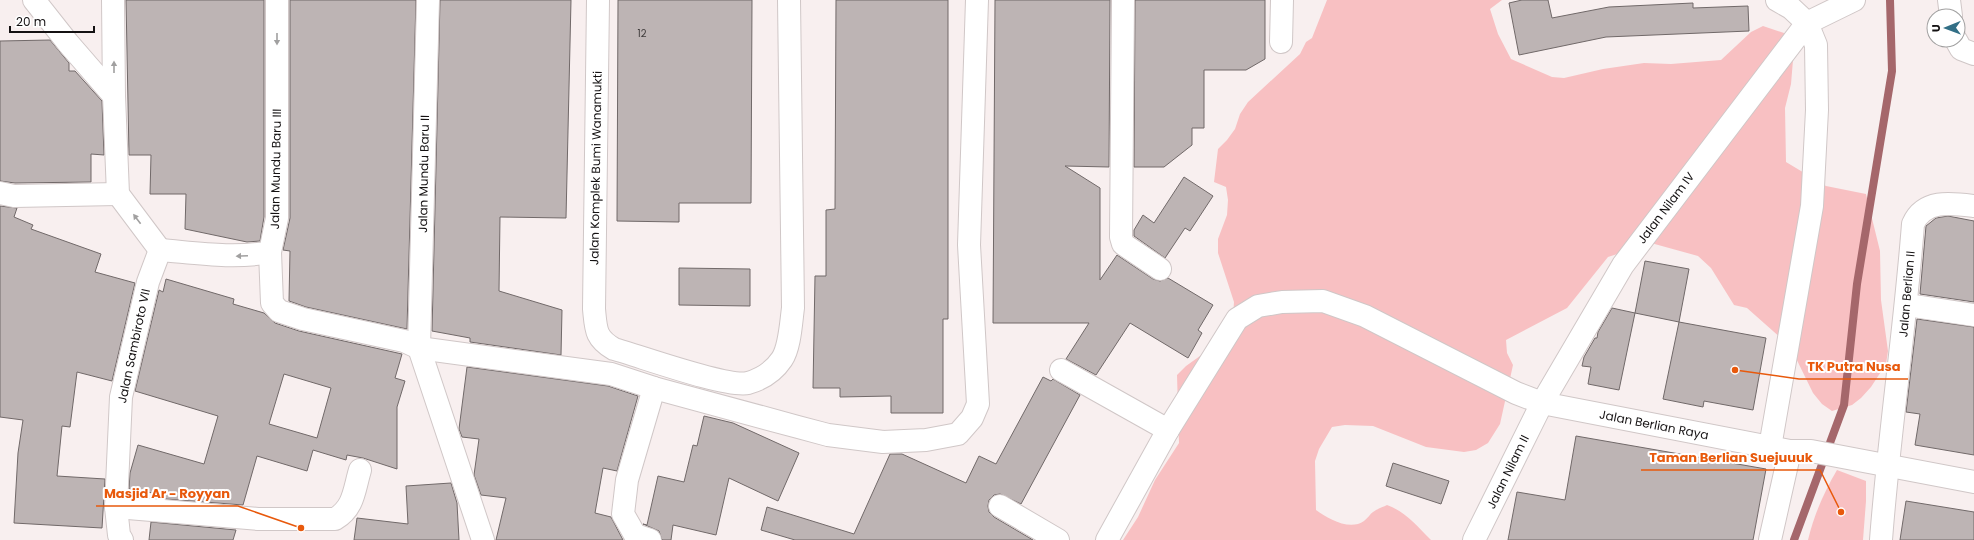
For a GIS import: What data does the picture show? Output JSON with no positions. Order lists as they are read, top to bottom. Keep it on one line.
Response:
{"streets":{"street":["Jalan Komplek Bumi Wanamukti","Jalan Mundu Baru III","Jalan Mundu Baru II","Jalan Nilam IV","Jalan Berlian II","Jalan Sambiroto VII","Jalan Berlian Raya","Jalan Nilam II"]},"crossings":[["Jalan Mundu Baru III","Jalan Mundu Baru II"],["Jalan Nilam IV","Jalan Berlian Raya"],["Jalan Nilam IV","Jalan Nilam II"],["Jalan Berlian II","Jalan Berlian Raya"],["Jalan Berlian Raya","Jalan Nilam II"]],"places":["TK Putra Nusa","Taman Berlian Suejuuuk","Masjid Ar - Royyan"],"house_numbers":["12"],"scale_bar":"20 m","north":"left"}
